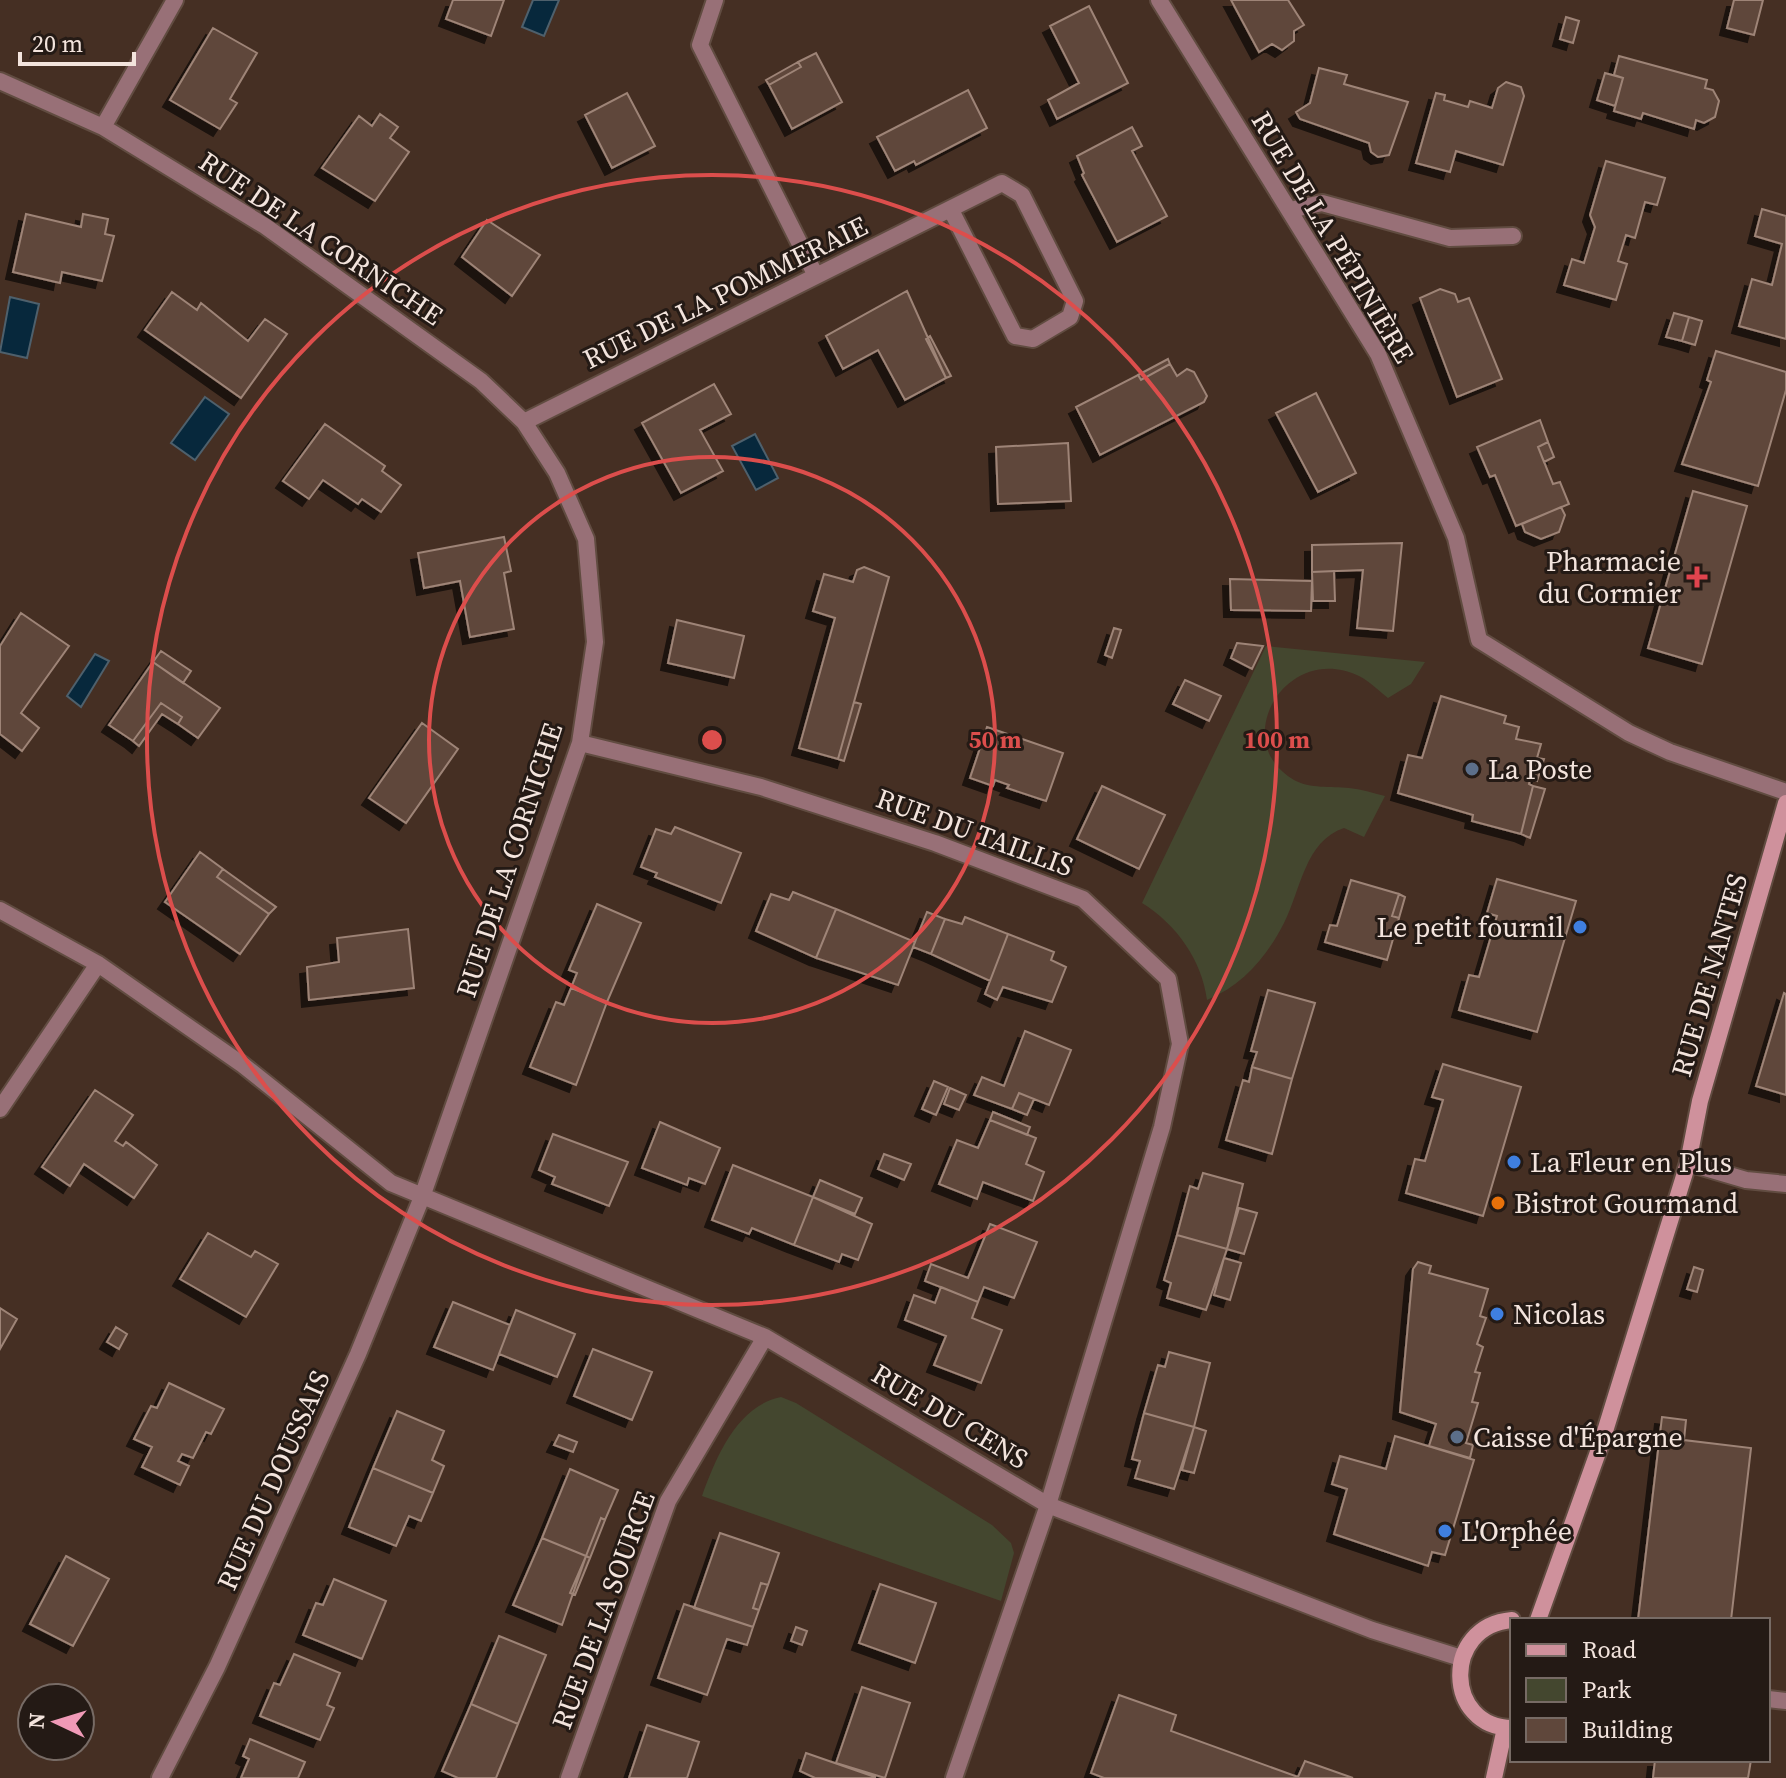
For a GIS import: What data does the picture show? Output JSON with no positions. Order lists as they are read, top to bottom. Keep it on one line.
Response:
{"streets":{"main road":["RUE DE NANTES"],"street":["RUE DE LA PÉPINIÈRE","RUE DE LA CORNICHE","RUE DE LA POMMERAIE","RUE DU TAILLIS","RUE DU CENS","RUE DU DOUSSAIS","RUE DE LA SOURCE"]},"crossings":[["RUE DE LA CORNICHE","RUE DE LA POMMERAIE"],["RUE DE LA CORNICHE","RUE DU TAILLIS"],["RUE DE LA CORNICHE","RUE DU CENS"],["RUE DE LA CORNICHE","RUE DU DOUSSAIS"],["RUE DU TAILLIS","RUE DU CENS"],["RUE DU CENS","RUE DU DOUSSAIS"],["RUE DU CENS","RUE DE LA SOURCE"]],"places":{"health":["Pharmacie du Cormier"],"other":["La Poste","Le petit fournil","La Fleur en Plus","Bistrot Gourmand","Nicolas","Caisse d'Épargne","L'Orphée"]},"legend":["Road","Park","Building"],"scale_bar":"20 m","north":"left","rings":["50 m","100 m"]}
